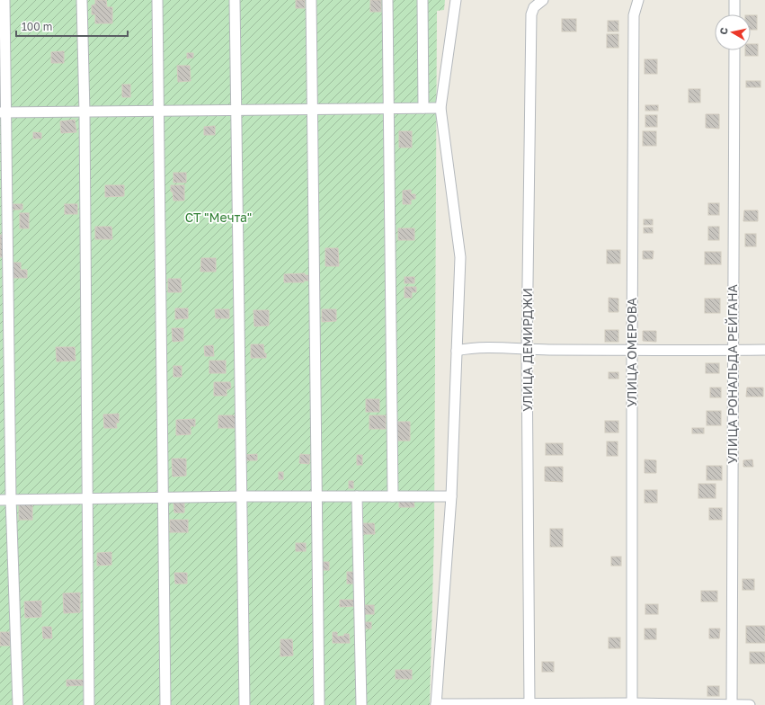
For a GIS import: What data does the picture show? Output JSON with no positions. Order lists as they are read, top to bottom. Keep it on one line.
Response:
{"streets":{"street":["УЛИЦА ДЕМИРДЖИ","УЛИЦА ОМЕРОВА","УЛИЦА РОНАЛЬДА РЕЙГАНА"]},"parks":["СТ \"Мечта\""],"scale_bar":"100 m","north":"left"}
